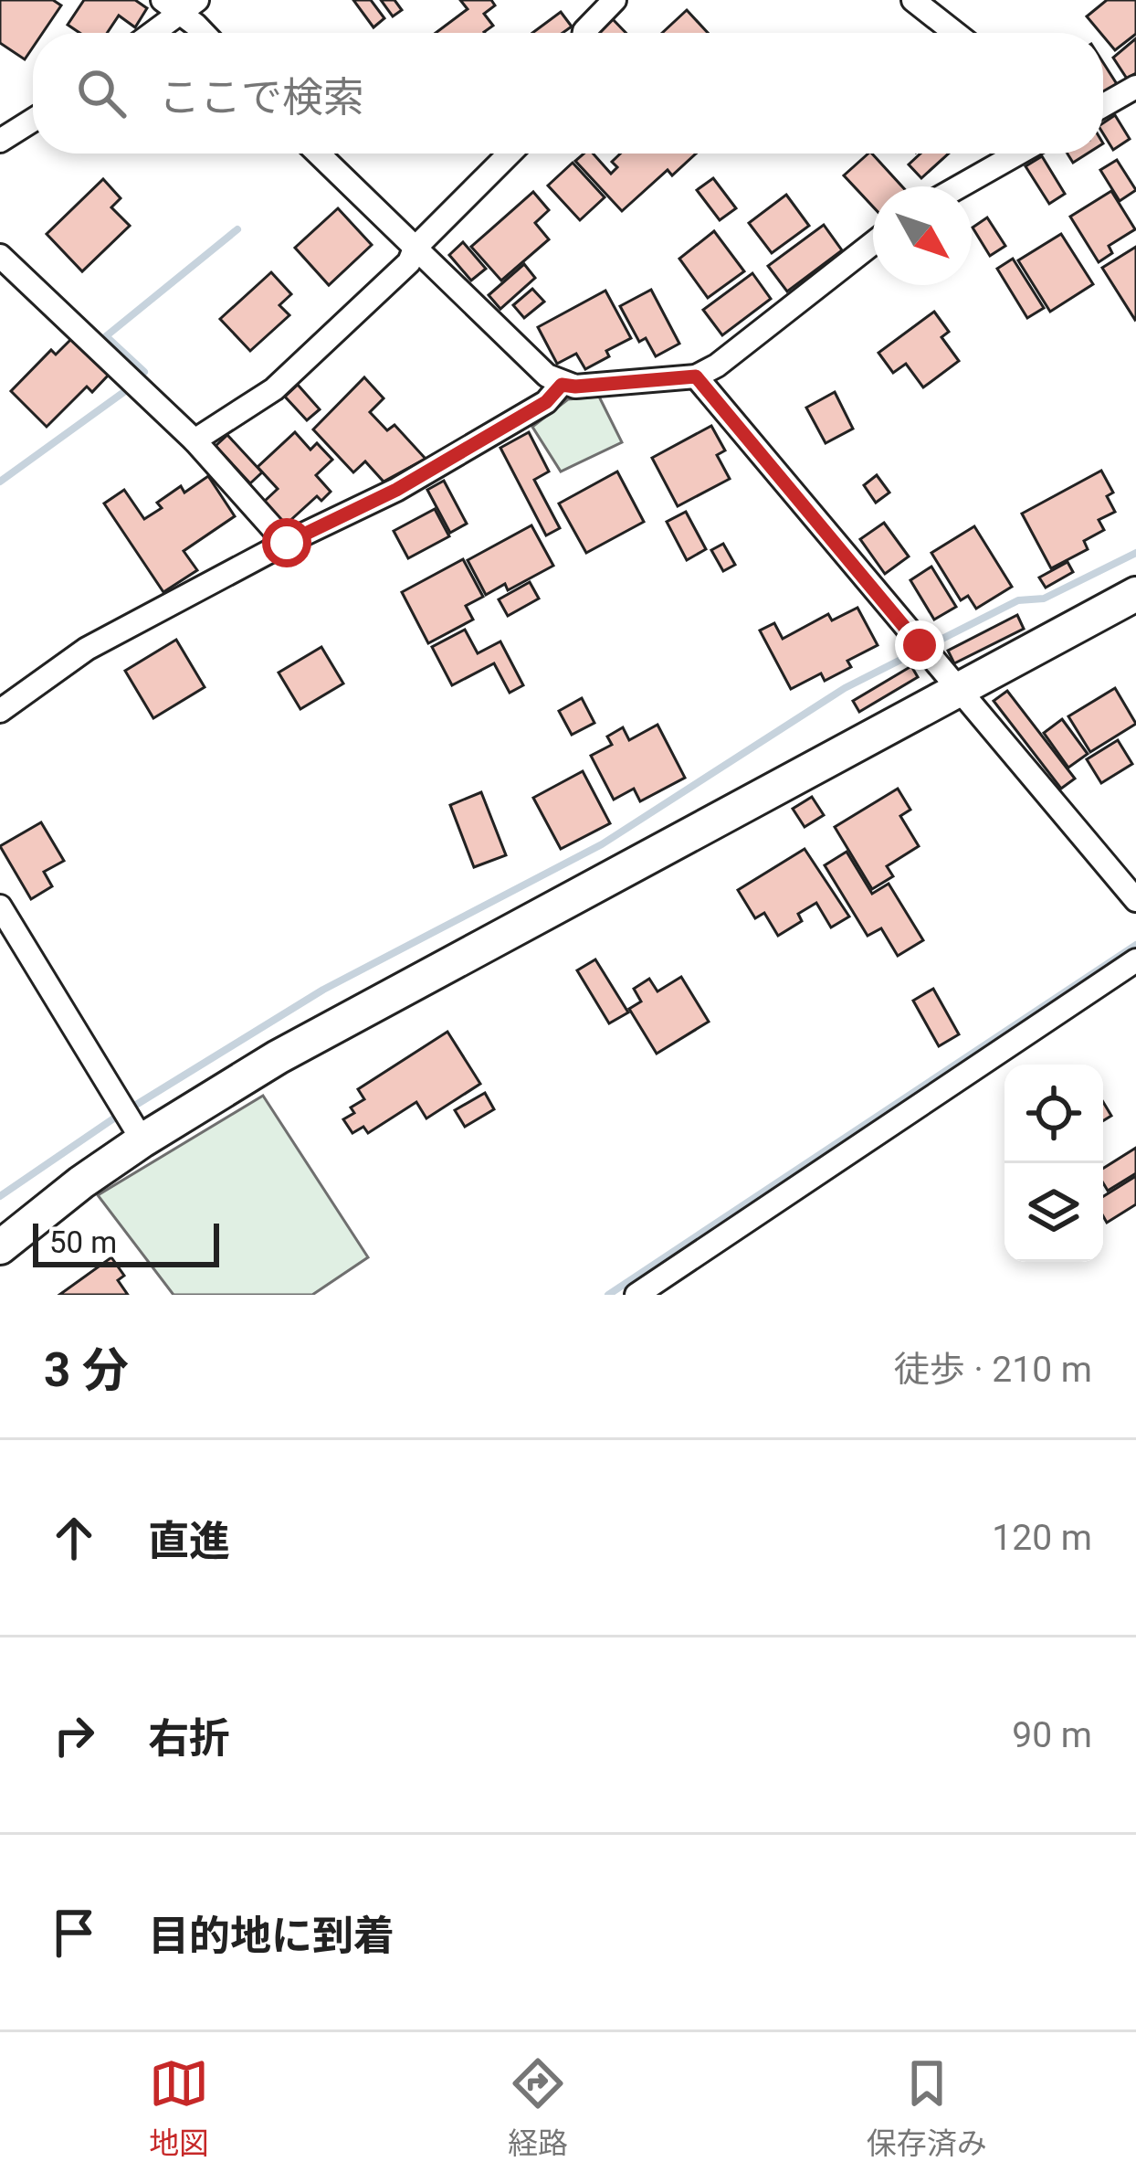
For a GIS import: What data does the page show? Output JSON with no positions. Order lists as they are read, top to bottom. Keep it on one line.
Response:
{"scale_bar":"50 m","north":"bottom right","page":{"search":"ここで検索","scale":"50 m","heading":["3 分","徒歩 · 210 m"],"list":[["直進","120 m"],["右折","90 m"],"目的地に到着"],"nav":["地図","経路","保存済み"]}}
